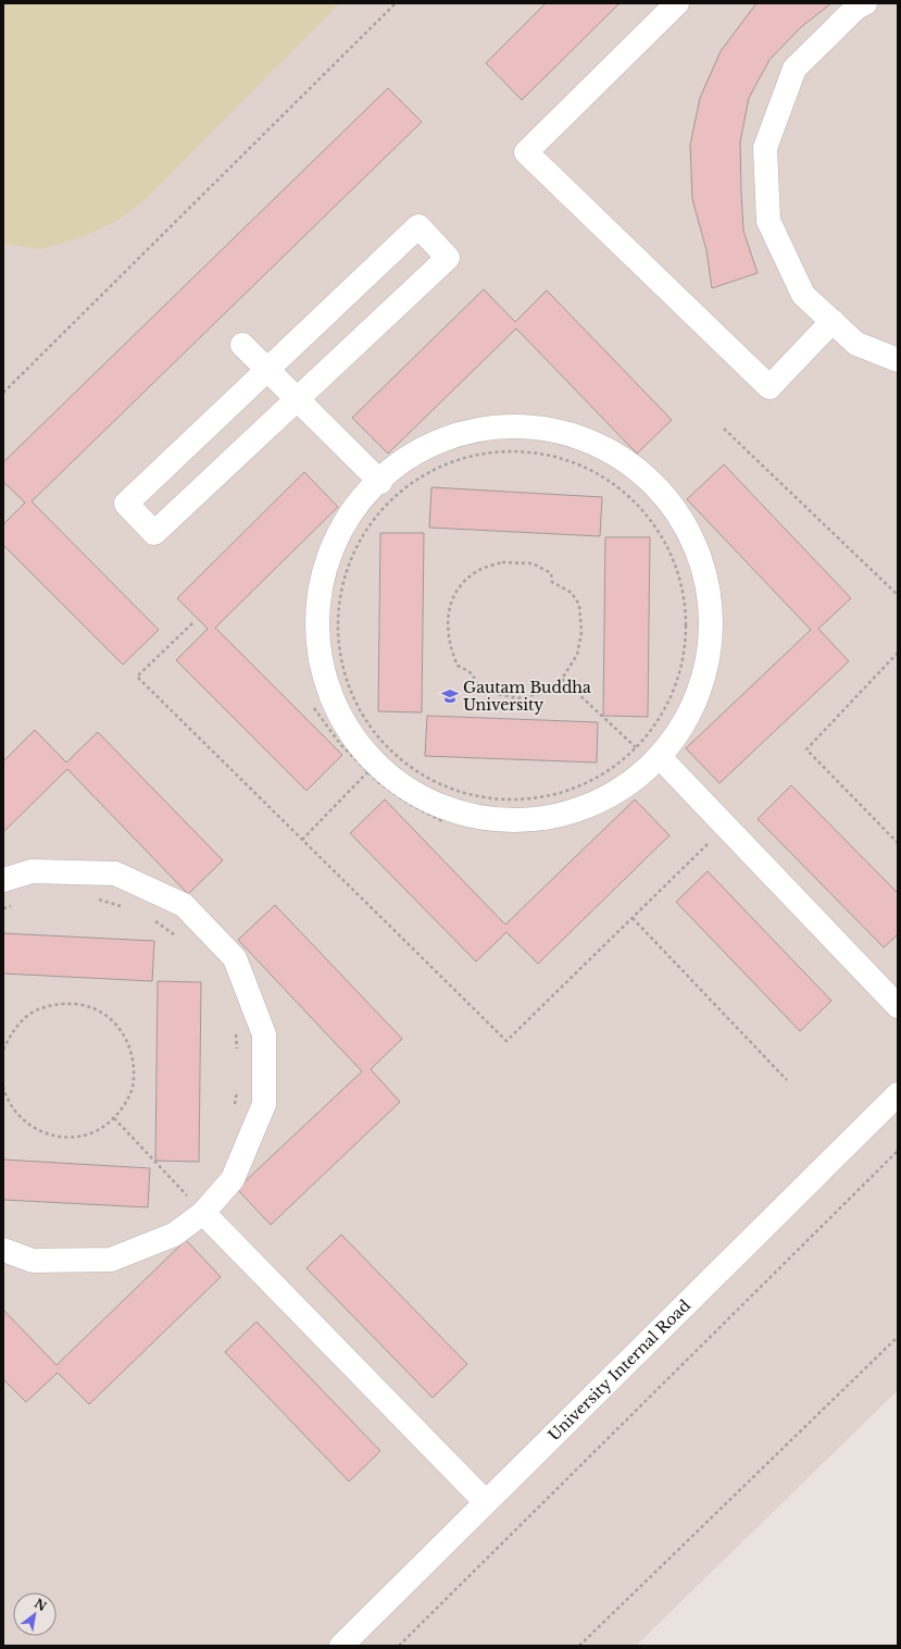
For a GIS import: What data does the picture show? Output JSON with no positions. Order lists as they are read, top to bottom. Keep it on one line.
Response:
{"streets":{"lane":["University Internal Road"]},"places":{"school or university":["Gautam Buddha University"]},"north":"top right"}
